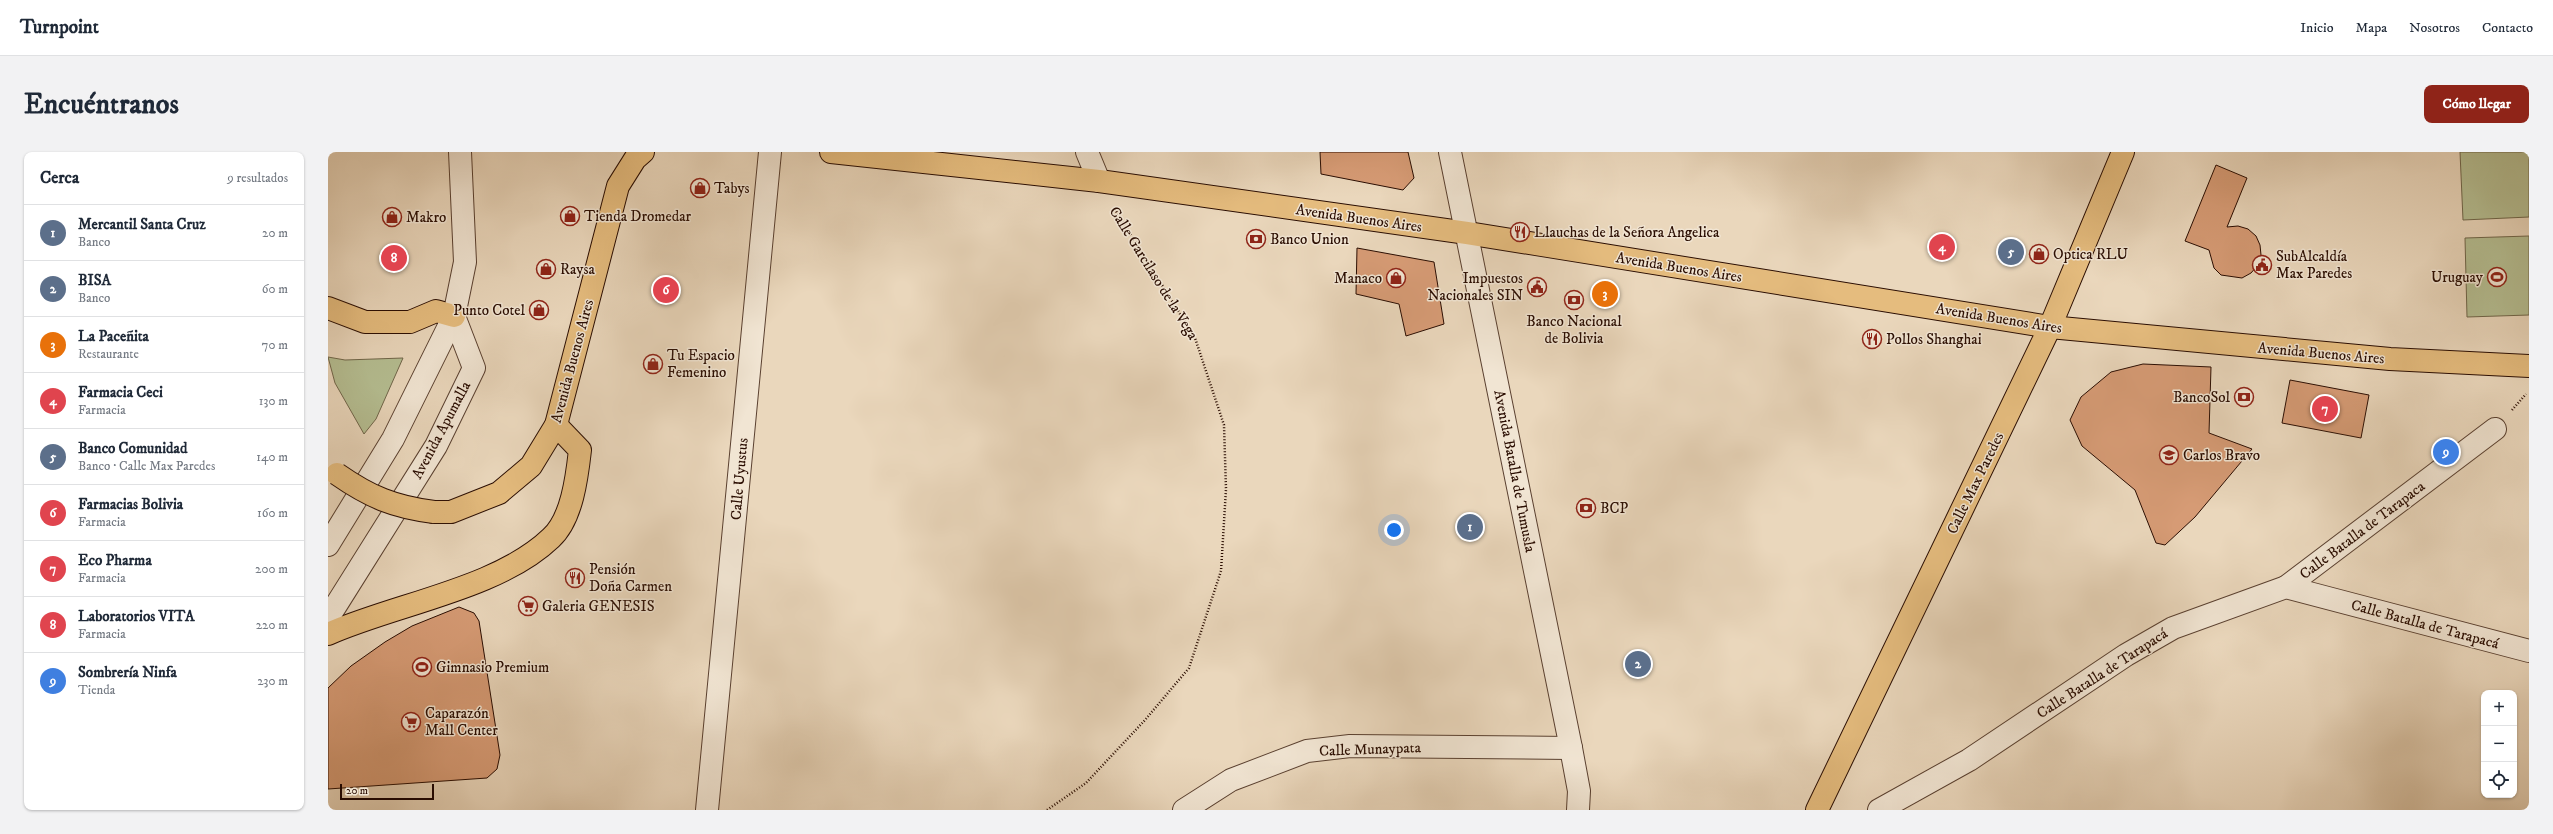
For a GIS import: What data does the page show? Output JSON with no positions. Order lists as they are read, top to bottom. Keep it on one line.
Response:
{"streets":{"main road":["Avenida Buenos Aires","Calle Max Paredes"],"street":["Avenida Apumalla","Avenida Batalla de Tumusla","Calle Uyustus","Calle Batalla de Tarapaca","Calle Batalla de Tarapacá","Calle Munaypata"],"path":["Calle Garcilaso de la Vega"]},"crossings":[["Avenida Buenos Aires","Calle Garcilaso de la Vega"],["Avenida Buenos Aires","Avenida Batalla de Tumusla"],["Avenida Buenos Aires","Calle Max Paredes"],["Avenida Batalla de Tumusla","Calle Munaypata"],["Calle Batalla de Tarapaca","Calle Batalla de Tarapacá"]],"places":{"shop":["Tabys","Tienda Dromedar","Makro","Optica RLU","Raysa","Manaco","Punto Cotel","Tu Espacio Femenino"],"restaurant":["Llauchas de la Señora Angelica","Pollos Shanghai","Pensión Doña Carmen"],"bank":["Banco Union","Banco Nacional de Bolivia","BancoSol","BCP"],"public building":["SubAlcaldía Max Paredes","Impuestos Nacionales SIN"],"sports":["Uruguay","Gimnasio Premium"],"school or university":["Carlos Bravo"],"supermarket":["Galeria GENESIS","Caparazón Mall Center"]},"scale_bar":"20 m","page":{"header":"Turnpoint","nav":["Inicio","Mapa","Nosotros","Contacto"],"buttons":"Cómo llegar","title":"Encuéntranos","heading":["Cerca","9 resultados"],"list":[{"mark":"1","name":"Mercantil Santa Cruz","note":"Banco","value":"20 m"},{"mark":"2","name":"BISA","note":"Banco","value":"60 m"},{"mark":"3","name":"La Paceñita","note":"Restaurante","value":"70 m"},{"mark":"4","name":"Farmacia Ceci","note":"Farmacia","value":"130 m"},{"mark":"5","name":"Banco Comunidad","note":"Banco · Calle Max Paredes","value":"140 m"},{"mark":"6","name":"Farmacias Bolivia","note":"Farmacia","value":"160 m"},{"mark":"7","name":"Eco Pharma","note":"Farmacia","value":"200 m"},{"mark":"8","name":"Laboratorios VITA","note":"Farmacia","value":"220 m"},{"mark":"9","name":"Sombrería Ninfa","note":"Tienda","value":"230 m"}],"pins":["4","5","8","6","3","7","9","1","2"],"map_buttons":["+","−"],"scale":"20 m"}}
